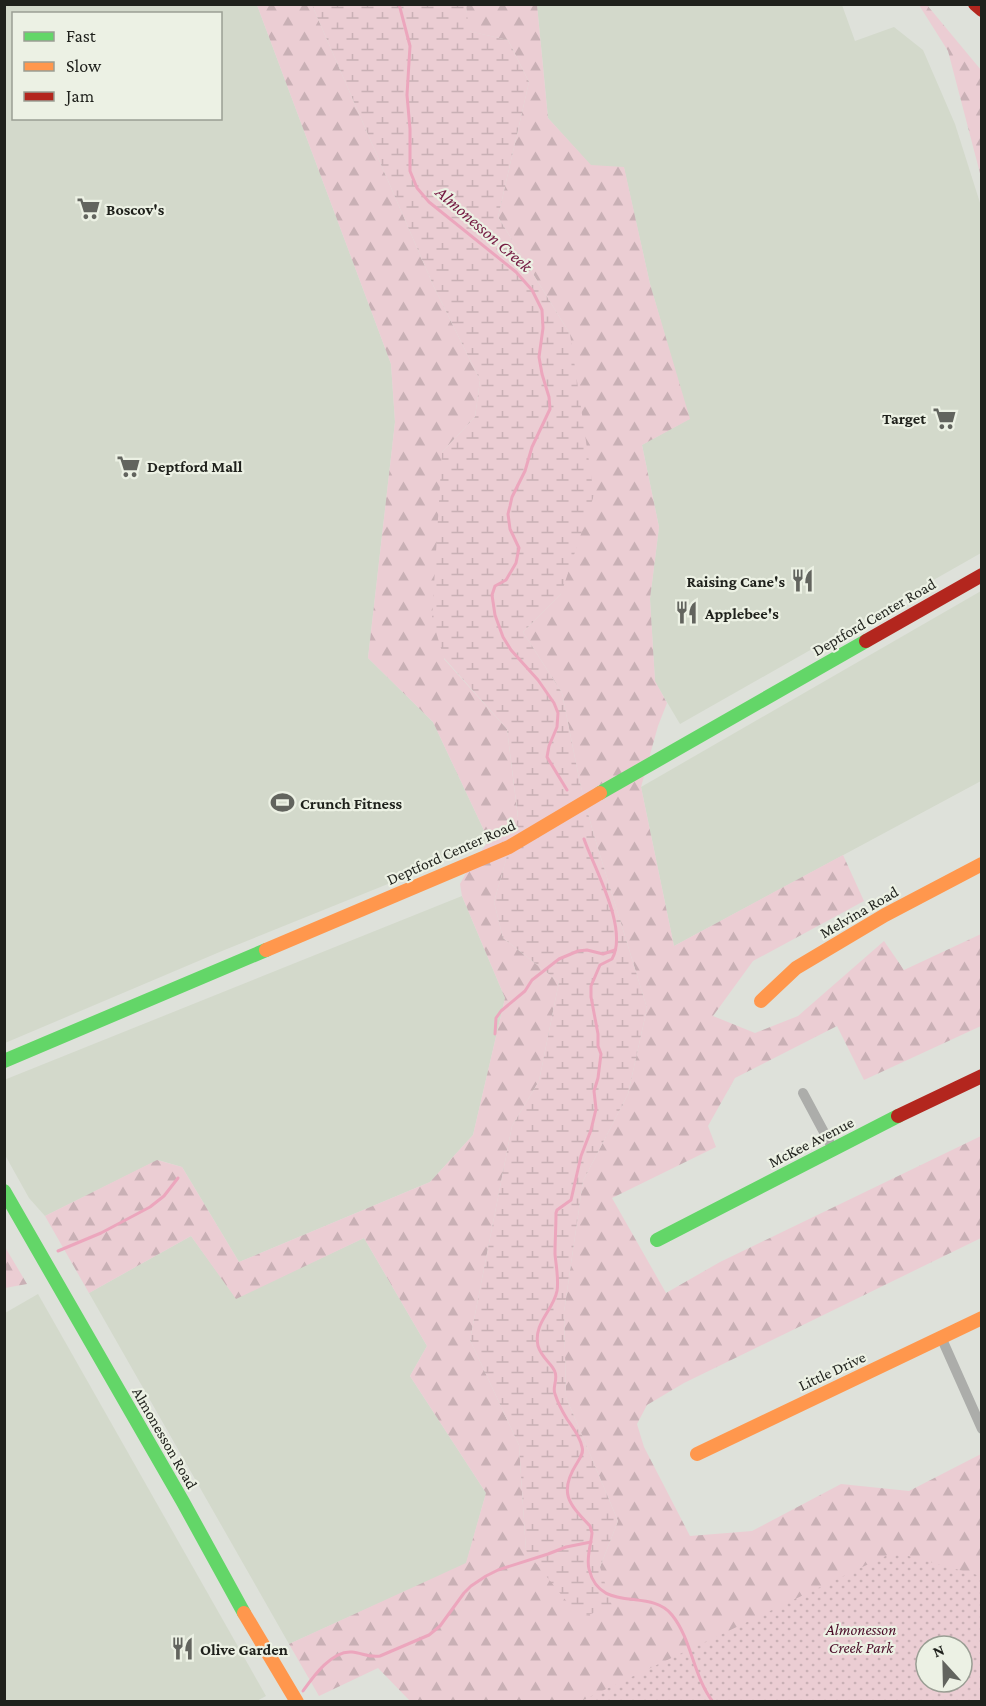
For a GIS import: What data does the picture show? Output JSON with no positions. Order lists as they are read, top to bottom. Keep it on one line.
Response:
{"streets":{"main road":["Deptford Center Road","Melvina Road","McKee Avenue","Little Drive","Almonesson Road"]},"water":["Almonesson Creek"],"parks":["Almonesson Creek Park"],"places":{"supermarket":["Boscov's","Target","Deptford Mall"],"restaurant":["Raising Cane's","Applebee's","Olive Garden"],"sports":["Crunch Fitness"]},"legend":["Fast","Slow","Jam"],"north":"top"}
